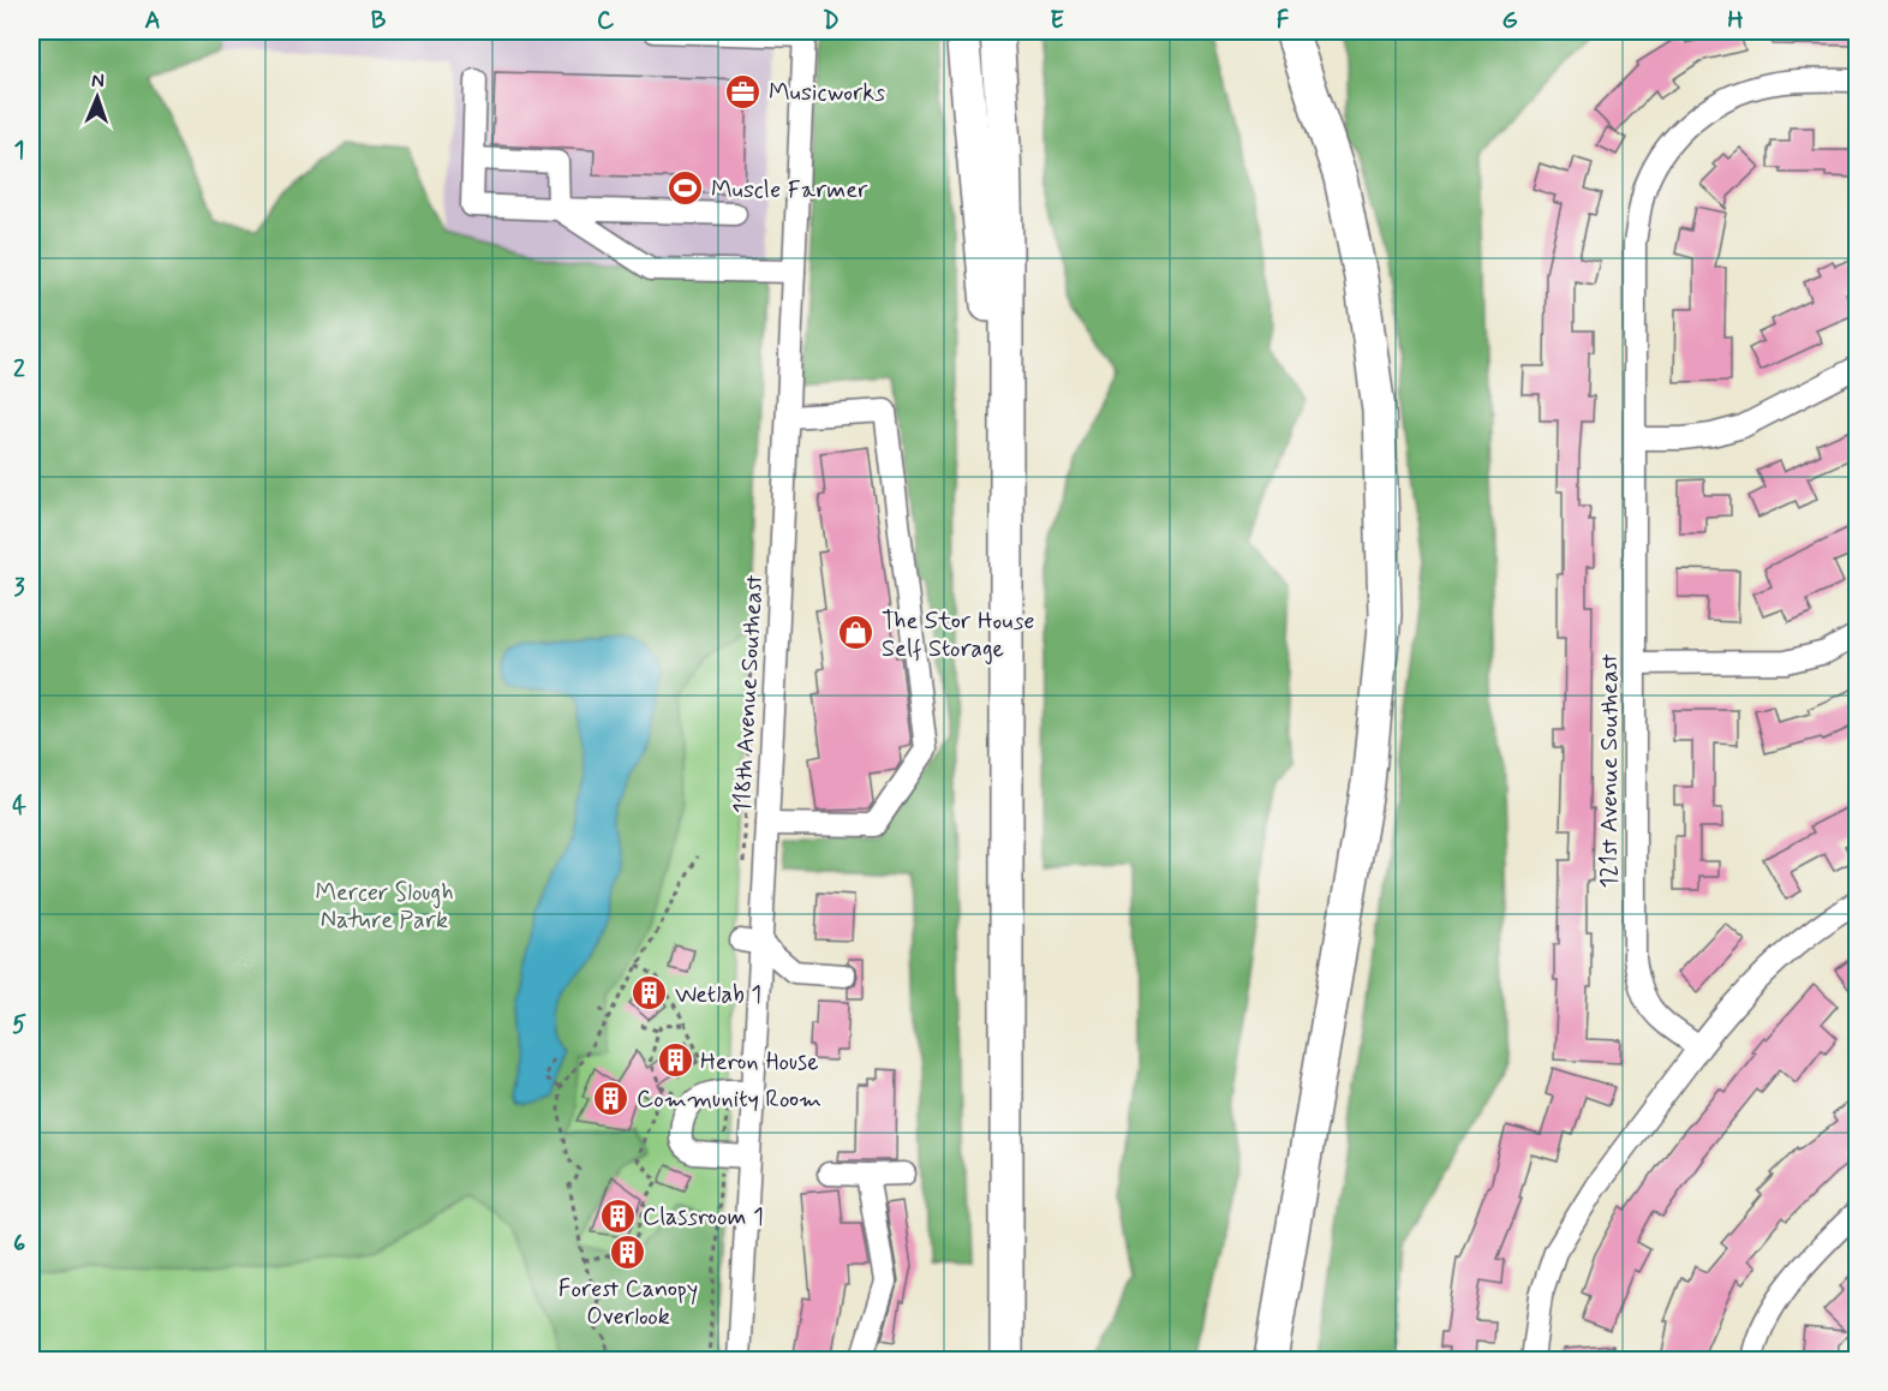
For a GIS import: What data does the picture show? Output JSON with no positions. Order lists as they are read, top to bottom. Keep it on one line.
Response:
{"streets":{"street":["118th Avenue Southeast","121st Avenue Southeast"]},"parks":["Mercer Slough Nature Park"],"places":{"office":["Musicworks"],"sports":["Muscle Farmer"],"shop":["The Stor House Self Storage"],"building":["Wetlab 1","Heron House","Community Room","Classroom 1","Forest Canopy Overlook"]},"north":"top","grid":{"columns":["A","B","C","D","E","F","G","H"],"rows":["1","2","3","4","5","6"]}}
